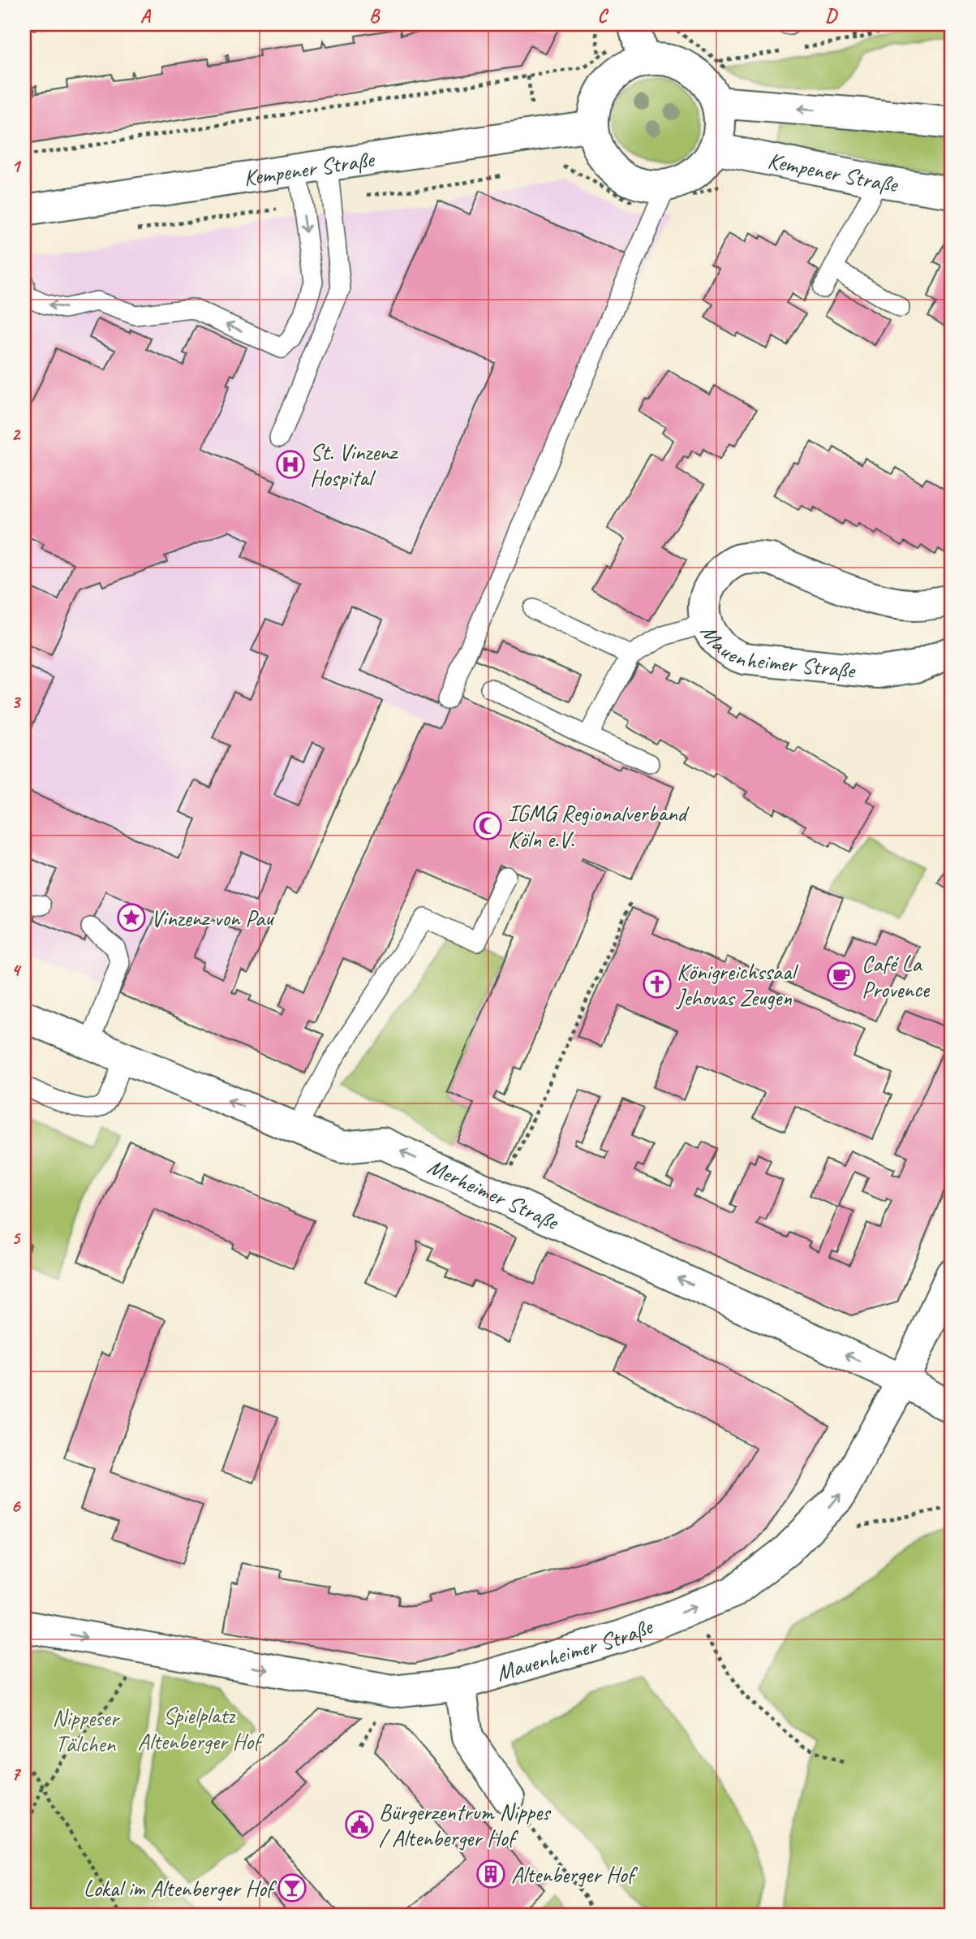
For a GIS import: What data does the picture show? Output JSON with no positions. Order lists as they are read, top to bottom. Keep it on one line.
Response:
{"streets":{"street":["Kempener Straße","Mauenheimer Straße","Merheimer Straße"]},"crossings":[["Mauenheimer Straße","Merheimer Straße"]],"one_way":["Mauenheimer Straße","Merheimer Straße"],"parks":["Spielplatz Altenberger Hof","Nippeser Tälchen"],"places":{"hospital":["St. Vinzenz Hospital"],"mosque":["IGMG Regionalverband Köln e.V."],"place":["Vinzenz von Pau"],"cafe":["Café La Provence"],"church":["Königreichssaal Jehovas Zeugen"],"public building":["Bürgerzentrum Nippes / Altenberger Hof"],"building":["Altenberger Hof"],"bar":["Lokal im Altenberger Hof"]},"grid":{"columns":["A","B","C","D"],"rows":["1","2","3","4","5","6","7"]}}
